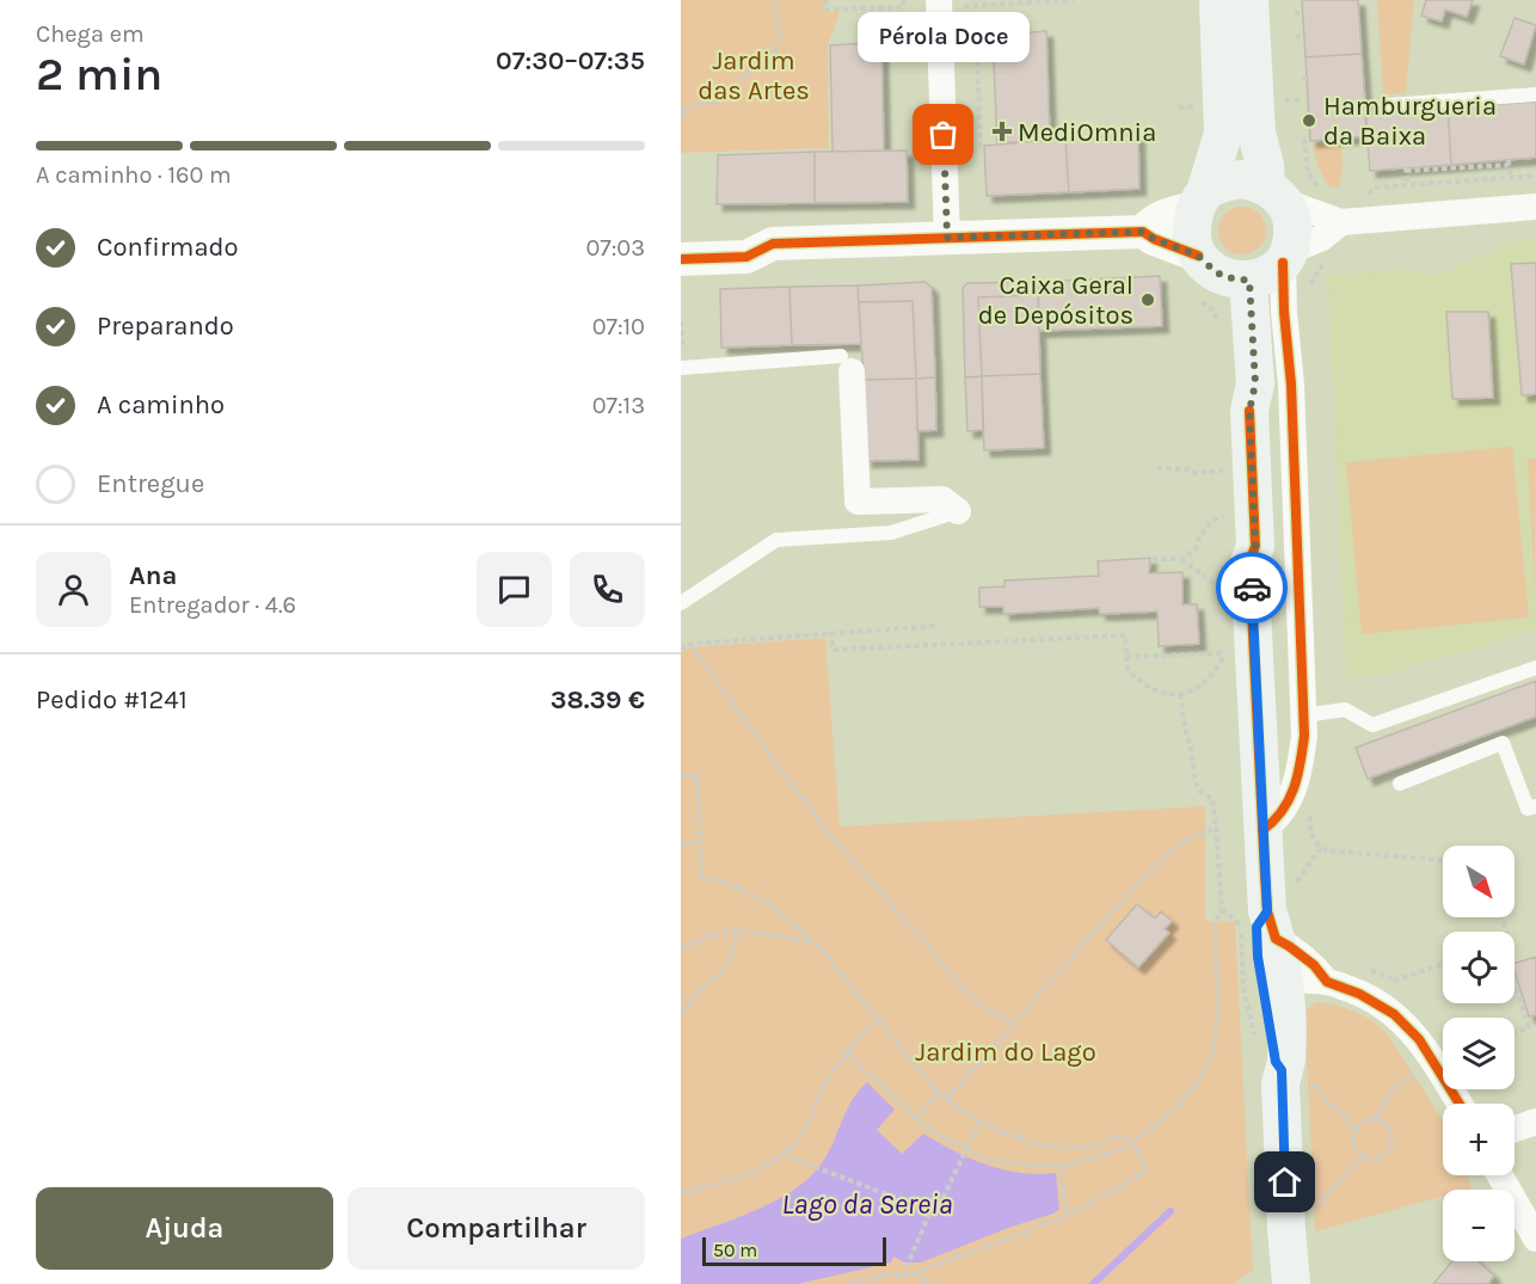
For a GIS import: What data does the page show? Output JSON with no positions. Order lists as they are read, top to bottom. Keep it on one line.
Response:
{"water":["Lago da Sereia"],"parks":["Jardim das Artes","Jardim do Lago"],"places":{"other":["Hamburgueria da Baixa","Pérola Doce","Caixa Geral de Depósitos"],"health":["MediOmnia"]},"scale_bar":"50 m","north":"bottom right","page":{"heading":["2 min","Chega em","07:30–07:35"],"panel":["Ana","Entregador · 4.6","Pedido #1241","38.39 €"],"bubble":"Pérola Doce","bar":"A caminho · 160 m","list":[["Confirmado","07:03"],["Preparando","07:10"],["A caminho","07:13"],"Entregue"],"map_buttons":["+","−"],"buttons":["Ajuda","Compartilhar"],"scale":"50 m"}}
